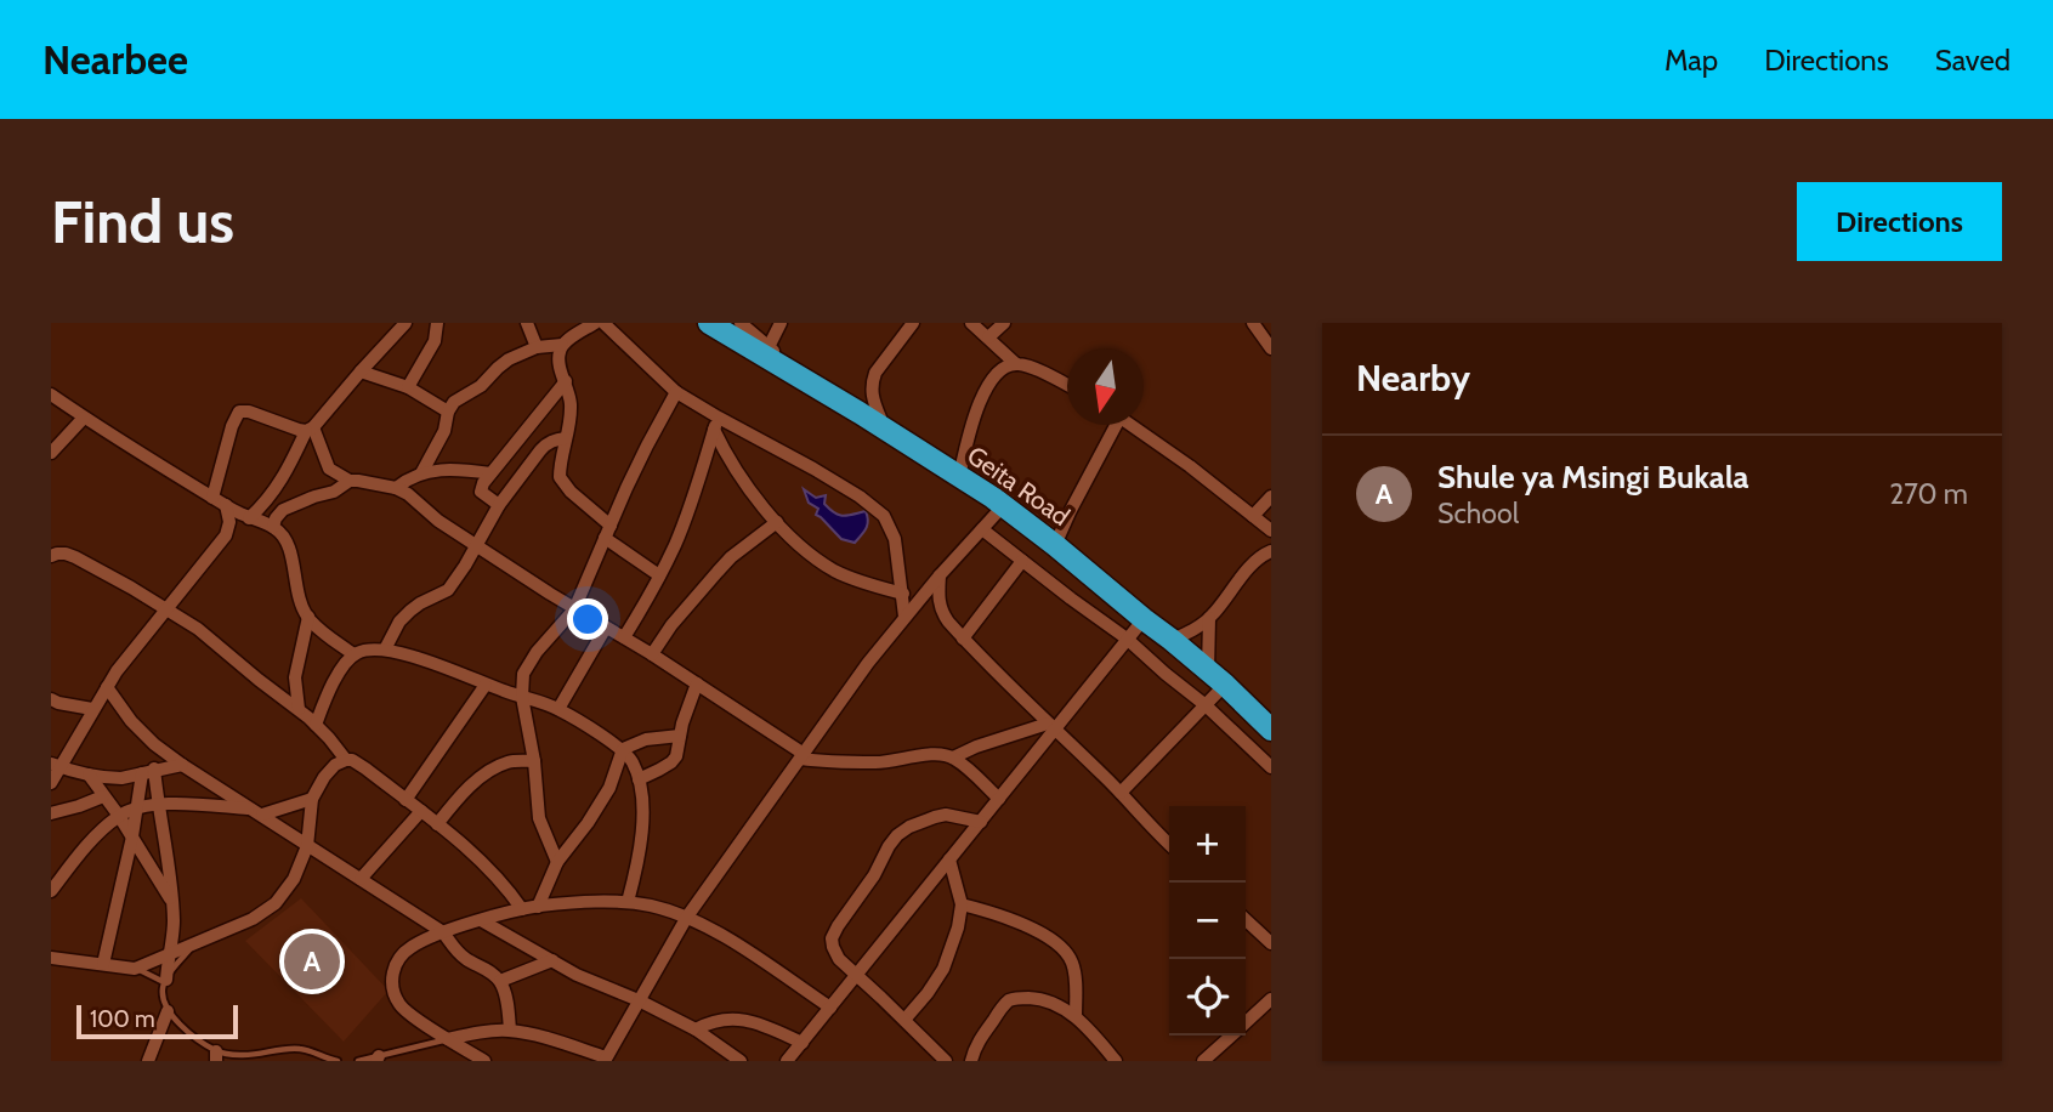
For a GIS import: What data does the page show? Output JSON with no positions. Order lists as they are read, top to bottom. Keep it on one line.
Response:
{"streets":{"highway":["Geita Road"]},"scale_bar":"100 m","north":"bottom","page":{"header":"Nearbee","nav":["Map","Directions","Saved"],"buttons":"Directions","title":"Find us","heading":"Nearby","list":[{"mark":"A","name":"Shule ya Msingi Bukala","note":"School","value":"270 m"}],"map_buttons":["+","−"],"pins":"A","scale":"100 m"}}
